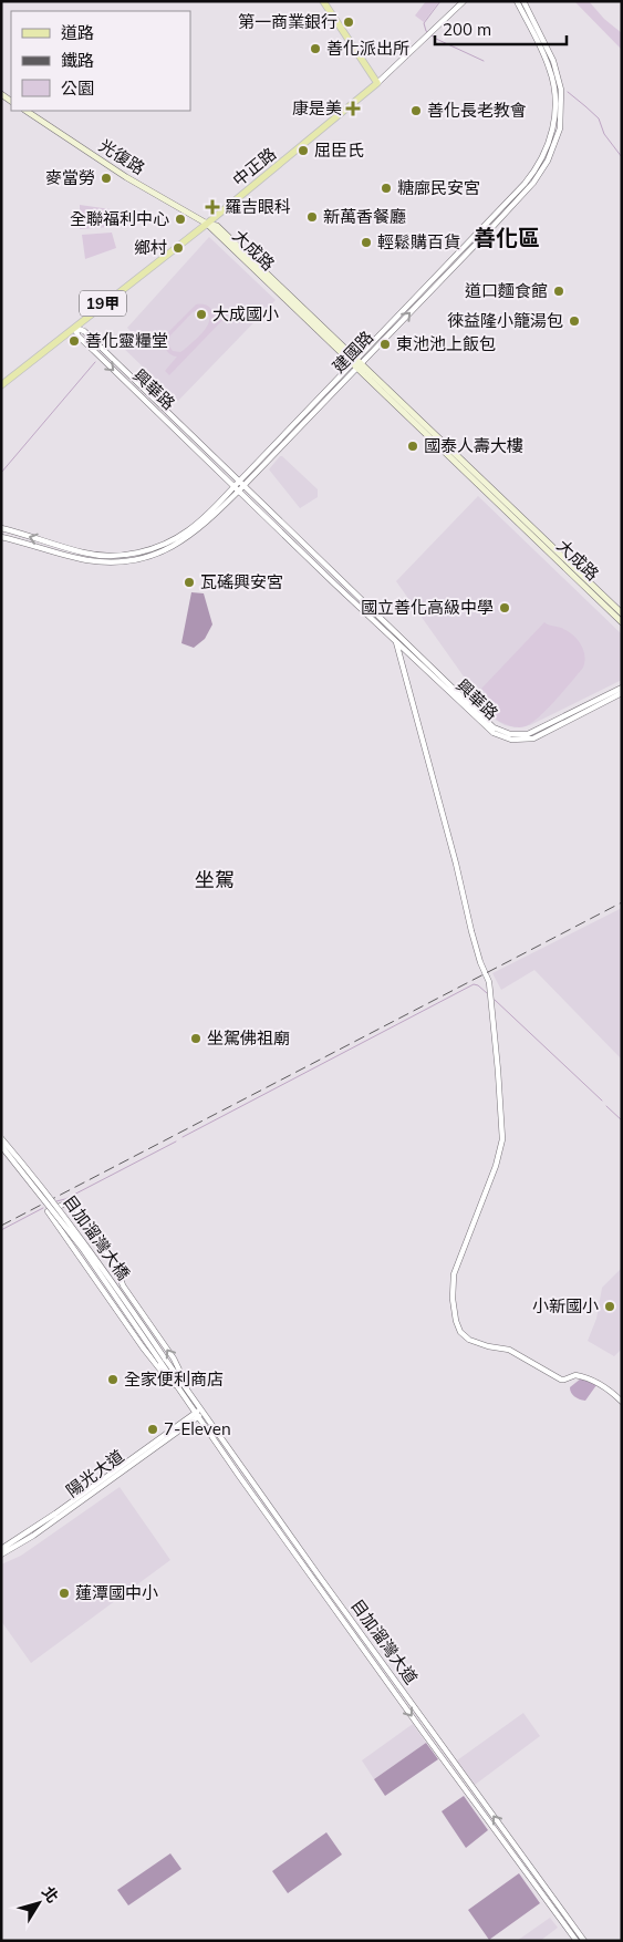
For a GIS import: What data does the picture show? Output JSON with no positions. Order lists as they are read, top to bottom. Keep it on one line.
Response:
{"streets":{"main road":["光復路","中正路","大成路","19甲"],"street":["建國路","興華路","目加溜灣大橋","陽光大道","目加溜灣大道"]},"crossings":[["光復路","中正路"],["光復路","大成路"],["中正路","大成路"],["中正路","興華路"],["大成路","建國路"],["建國路","興華路"],["目加溜灣大橋","目加溜灣大道"],["陽光大道","目加溜灣大道"]],"districts":["善化區","坐駕"],"places":{"other":["第一商業銀行","善化派出所","善化長老教會","屈臣氏","麥當勞","糖廍民安宮","新萬香餐廳","全聯福利中心","輕鬆購百貨","鄉村","道口麵食館","大成國小","徠益隆小籠湯包","善化靈糧堂","東池池上飯包","國泰人壽大樓","瓦磘興安宮","國立善化高級中學","坐駕佛祖廟","小新國小","全家便利商店","7-Eleven","蓮潭國中小"],"health":["康是美","羅吉眼科"]},"legend":["道路","鐵路","公園"],"scale_bar":"200 m","north":"top right"}
